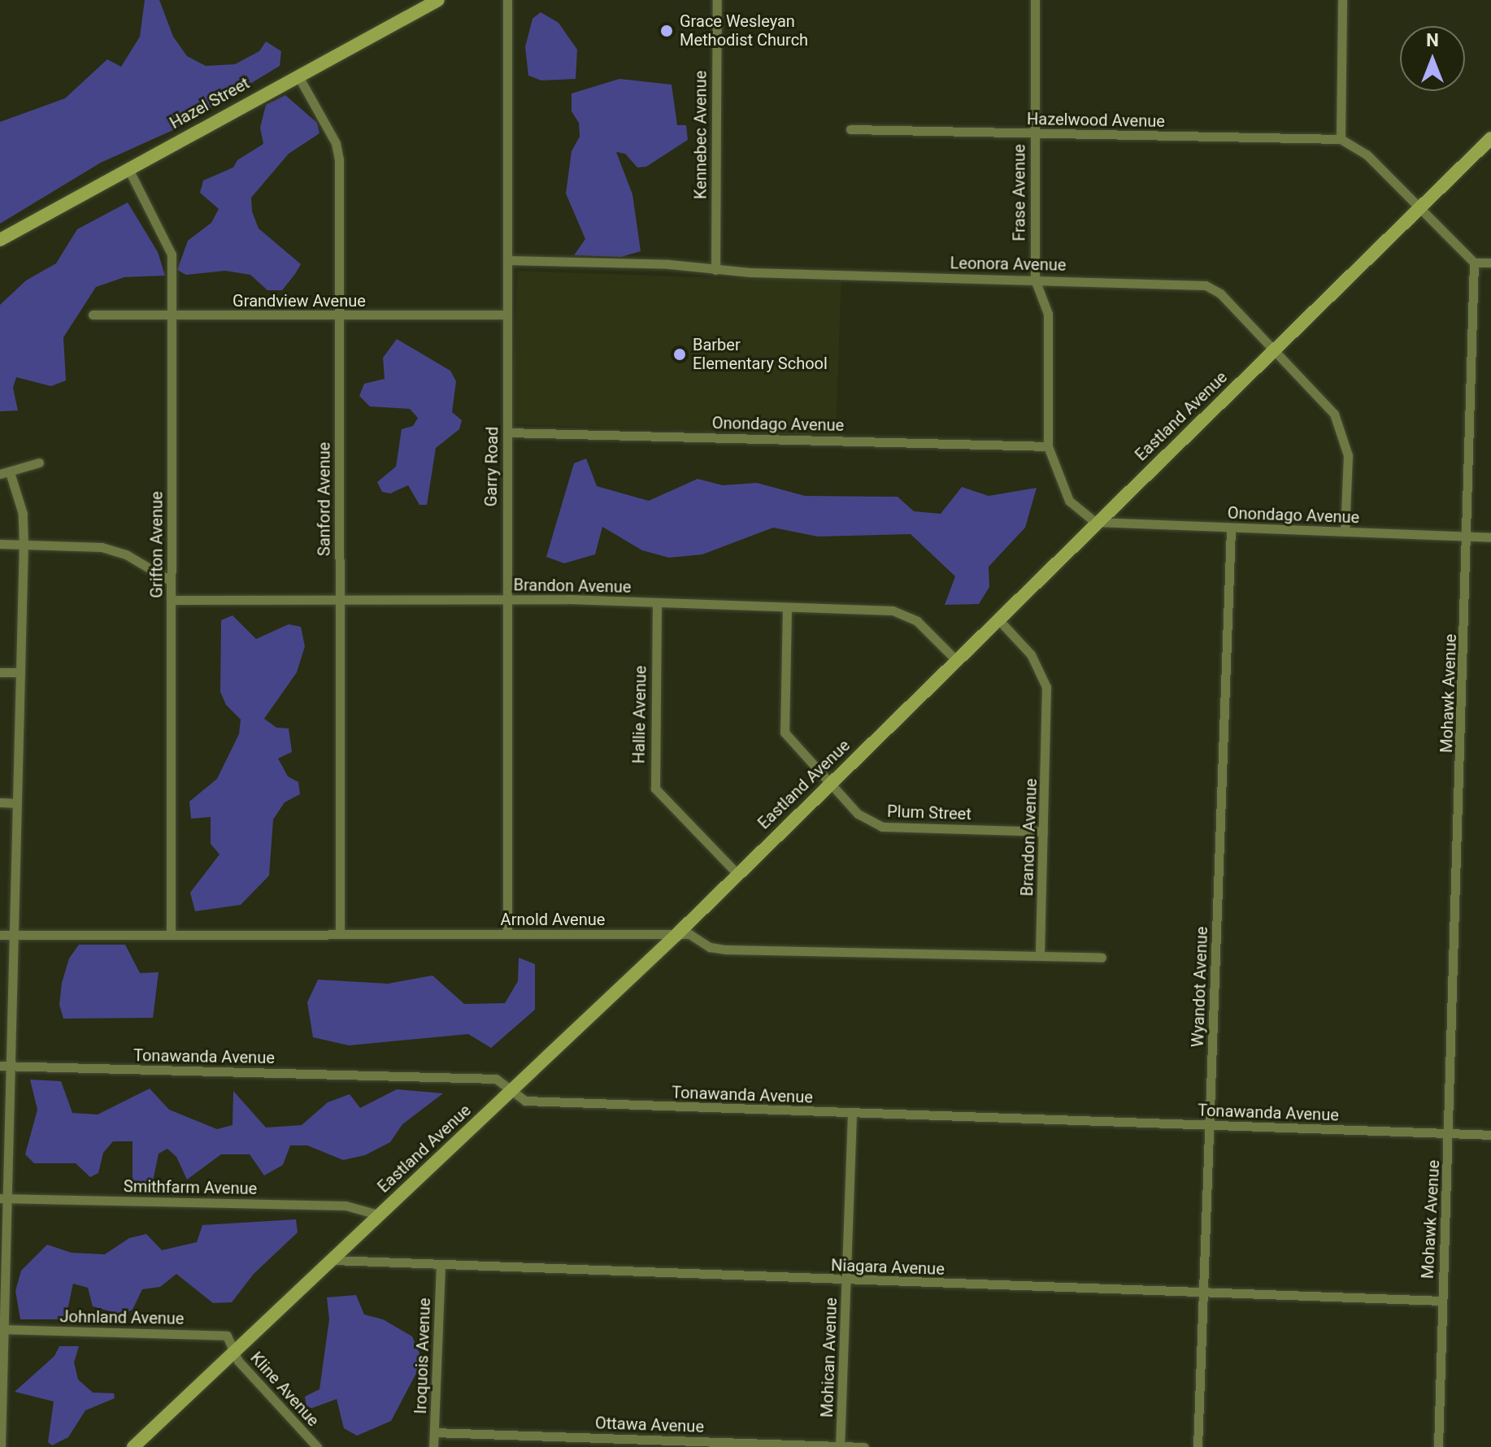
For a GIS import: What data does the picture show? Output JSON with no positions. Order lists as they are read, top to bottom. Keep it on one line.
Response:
{"streets":{"street":["Hazel Street","Hazelwood Avenue","Kennebec Avenue","Frase Avenue","Leonora Avenue","Grandview Avenue","Eastland Avenue","Onondago Avenue","Garry Road","Sanford Avenue","Grifton Avenue","Brandon Avenue","Mohawk Avenue","Hallie Avenue","Plum Street","Arnold Avenue","Wyandot Avenue","Tonawanda Avenue","Smithfarm Avenue","Niagara Avenue","Johnland Avenue","Iroquois Avenue","Mohican Avenue","Kline Avenue","Ottawa Avenue"]},"crossings":[["Hazel Street","Sanford Avenue"],["Hazel Street","Grifton Avenue"],["Hazelwood Avenue","Frase Avenue"],["Kennebec Avenue","Leonora Avenue"],["Frase Avenue","Leonora Avenue"],["Frase Avenue","Eastland Avenue"],["Frase Avenue","Onondago Avenue"],["Leonora Avenue","Eastland Avenue"],["Leonora Avenue","Onondago Avenue"],["Leonora Avenue","Garry Road"],["Grandview Avenue","Garry Road"],["Grandview Avenue","Sanford Avenue"],["Grandview Avenue","Grifton Avenue"],["Eastland Avenue","Onondago Avenue"],["Eastland Avenue","Brandon Avenue"],["Eastland Avenue","Hallie Avenue"],["Eastland Avenue","Plum Street"],["Eastland Avenue","Arnold Avenue"],["Eastland Avenue","Tonawanda Avenue"],["Eastland Avenue","Smithfarm Avenue"],["Eastland Avenue","Niagara Avenue"],["Eastland Avenue","Johnland Avenue"],["Eastland Avenue","Kline Avenue"],["Onondago Avenue","Garry Road"],["Onondago Avenue","Mohawk Avenue"],["Onondago Avenue","Wyandot Avenue"],["Garry Road","Brandon Avenue"],["Garry Road","Arnold Avenue"],["Sanford Avenue","Brandon Avenue"],["Sanford Avenue","Arnold Avenue"],["Grifton Avenue","Brandon Avenue"],["Grifton Avenue","Arnold Avenue"],["Brandon Avenue","Hallie Avenue"],["Brandon Avenue","Plum Street"],["Brandon Avenue","Arnold Avenue"],["Mohawk Avenue","Tonawanda Avenue"],["Mohawk Avenue","Niagara Avenue"],["Wyandot Avenue","Tonawanda Avenue"],["Wyandot Avenue","Niagara Avenue"],["Tonawanda Avenue","Mohican Avenue"],["Niagara Avenue","Iroquois Avenue"],["Niagara Avenue","Mohican Avenue"],["Johnland Avenue","Kline Avenue"],["Iroquois Avenue","Ottawa Avenue"],["Mohican Avenue","Ottawa Avenue"]],"places":["Grace Wesleyan Methodist Church","Barber Elementary School"],"north":"top"}
